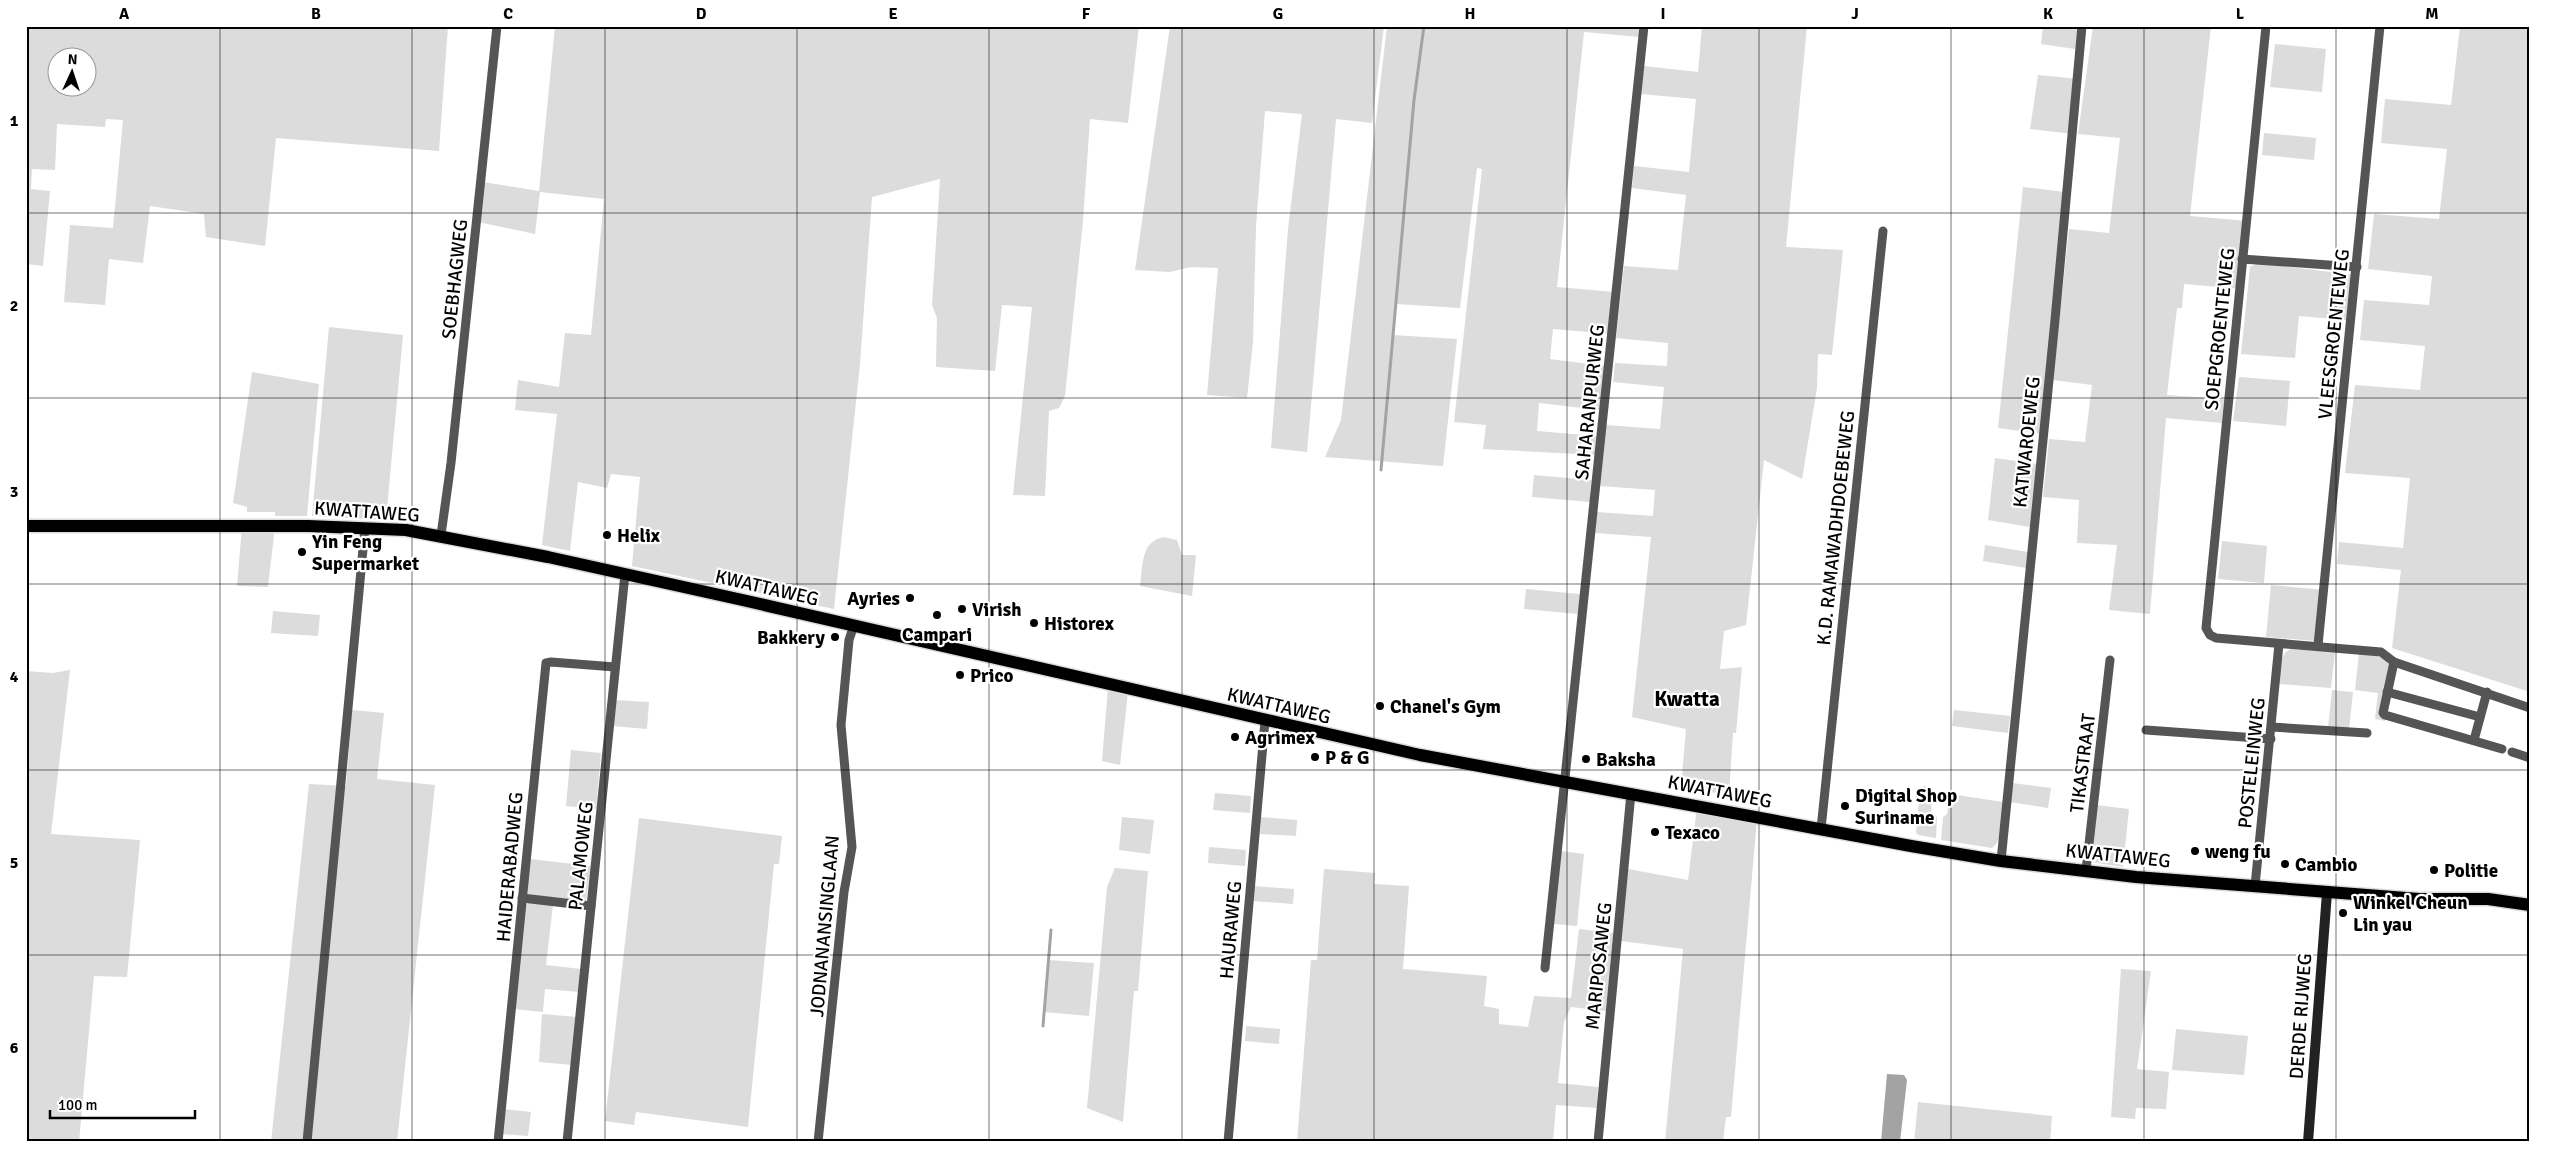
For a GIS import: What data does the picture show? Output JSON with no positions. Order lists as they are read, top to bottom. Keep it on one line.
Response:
{"streets":{"main road":["KWATTAWEG"],"street":["SOEBHAGWEG","SOEPGROENTEWEG","VLEESGROENTEWEG","SAHARANPURWEG","KATWAROEWEG","K.D. RAMAWADHDOEBEWEG","TIKASTRAAT","POSTELEINWEG","PALAMOWEG","HAIDERABADWEG","JODNANANSINGLAAN","HAURAWEG","MARIPOSAWEG","DERDE RIJWEG"]},"crossings":[["SOEBHAGWEG","KWATTAWEG"],["SOEPGROENTEWEG","POSTELEINWEG"],["SAHARANPURWEG","KWATTAWEG"],["KATWAROEWEG","KWATTAWEG"],["KWATTAWEG","K.D. RAMAWADHDOEBEWEG"],["KWATTAWEG","TIKASTRAAT"],["KWATTAWEG","POSTELEINWEG"],["KWATTAWEG","PALAMOWEG"],["KWATTAWEG","JODNANANSINGLAAN"],["KWATTAWEG","HAURAWEG"],["KWATTAWEG","MARIPOSAWEG"],["KWATTAWEG","DERDE RIJWEG"],["PALAMOWEG","HAIDERABADWEG"]],"districts":["Kwatta"],"places":["Helix","Yin Feng Supermarket","Ayries","Virish","Campari","Historex","Bakkery","Prico","Chanel's Gym","Agrimex","P & G","Baksha","Digital Shop Suriname","Texaco","weng fu","Cambio","Politie","Winkel Cheun Lin yau"],"scale_bar":"100 m","north":"top","grid":{"columns":["A","B","C","D","E","F","G","H","I","J","K","L","M"],"rows":["1","2","3","4","5","6"]}}
